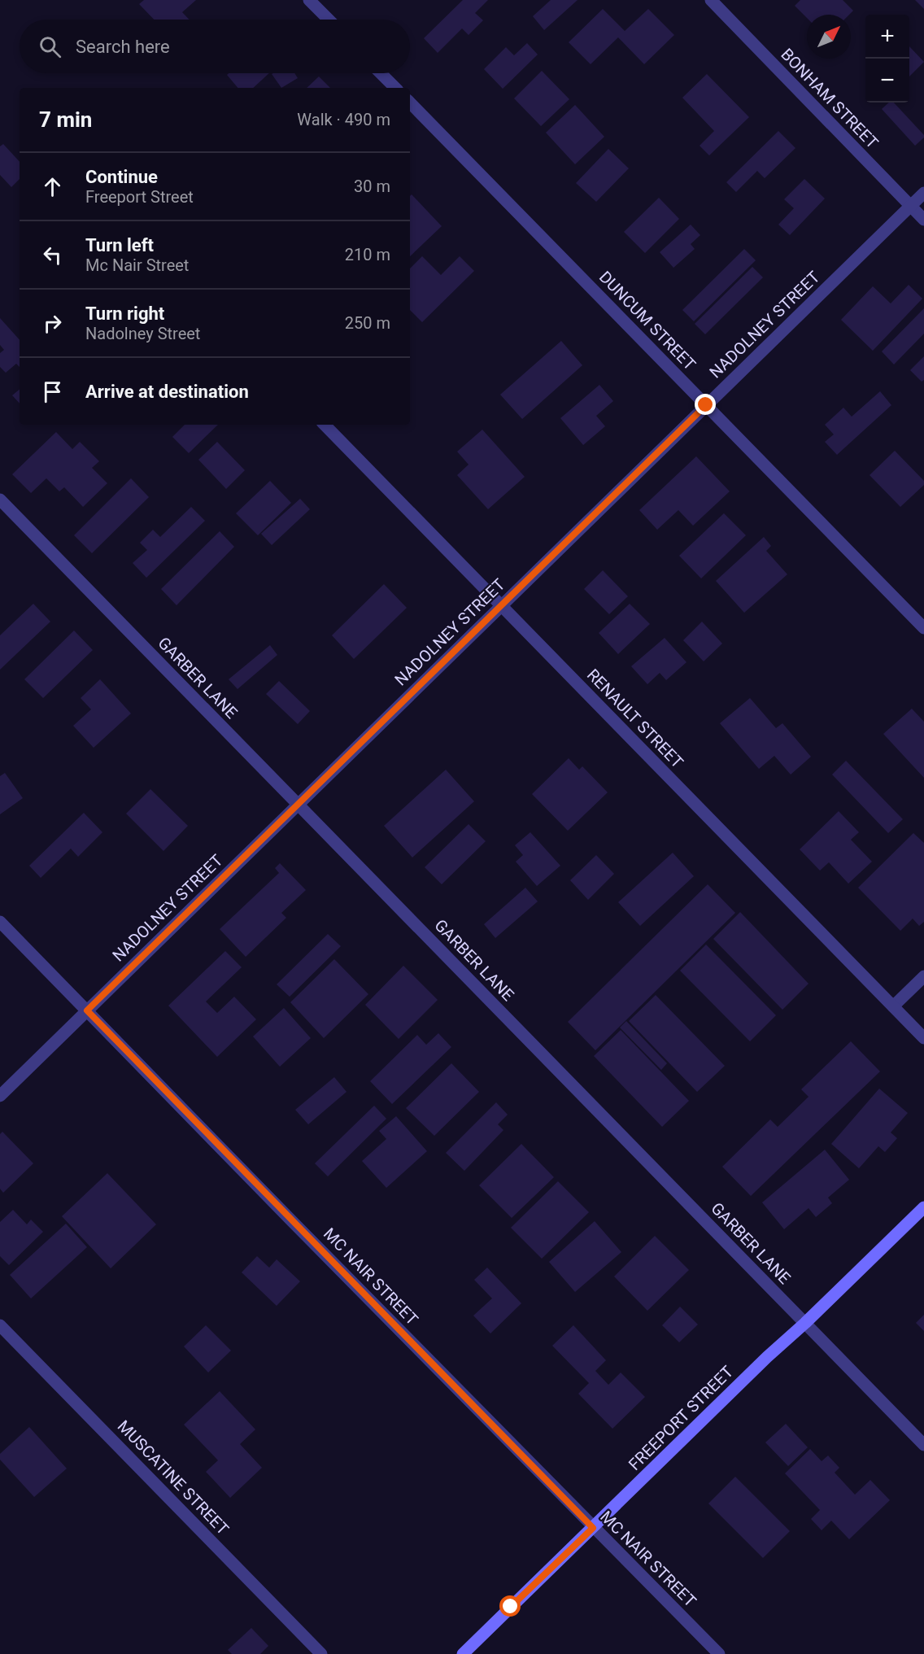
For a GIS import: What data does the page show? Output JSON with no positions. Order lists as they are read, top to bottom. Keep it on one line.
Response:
{"streets":{"main road":["FREEPORT STREET"],"street":["BONHAM STREET","DUNCUM STREET","NADOLNEY STREET","GARBER LANE","RENAULT STREET","MC NAIR STREET","MUSCATINE STREET"]},"crossings":[["BONHAM STREET","NADOLNEY STREET"],["DUNCUM STREET","NADOLNEY STREET"],["NADOLNEY STREET","GARBER LANE"],["NADOLNEY STREET","RENAULT STREET"],["NADOLNEY STREET","MC NAIR STREET"],["GARBER LANE","FREEPORT STREET"],["MC NAIR STREET","FREEPORT STREET"]],"north":"top right","page":{"map_buttons":["+","−"],"search":"Search here","heading":["7 min","Walk · 490 m"],"list":[["Continue","Freeport Street","30 m"],["Turn left","Mc Nair Street","210 m"],["Turn right","Nadolney Street","250 m"],"Arrive at destination"]}}
